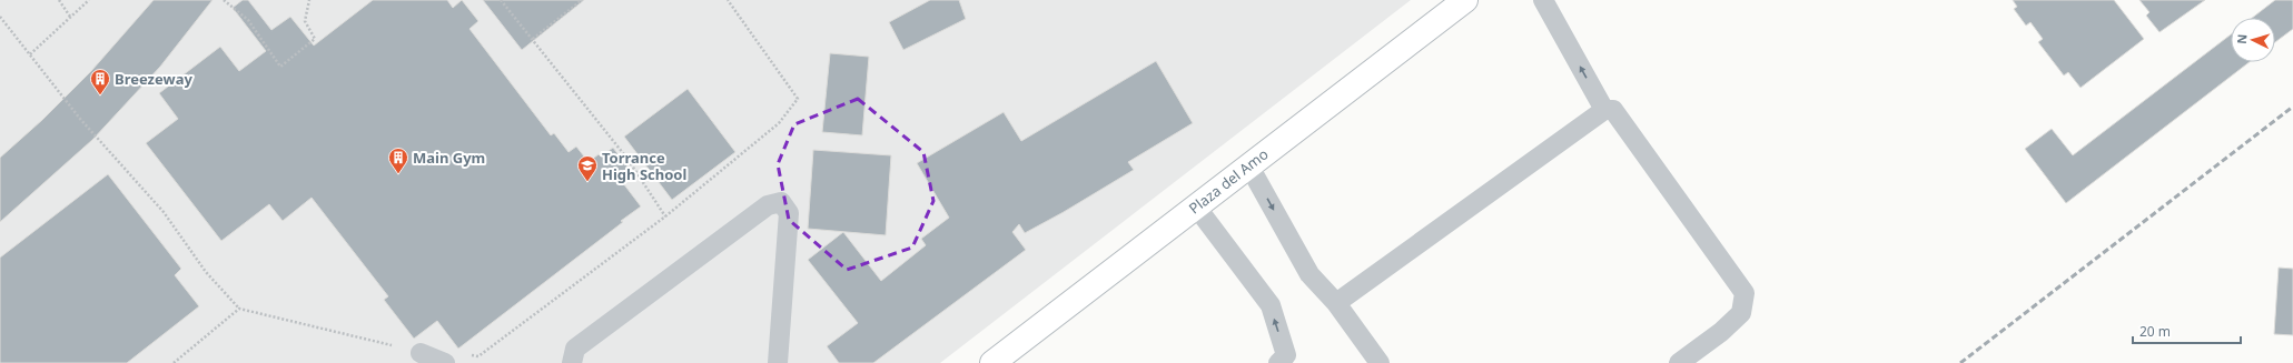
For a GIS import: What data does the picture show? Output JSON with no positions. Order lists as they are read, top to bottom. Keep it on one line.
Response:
{"streets":{"main road":["Plaza del Amo"]},"places":{"building":["Breezeway","Main Gym"],"school or university":["Torrance High School"]},"scale_bar":"20 m","north":"left"}
